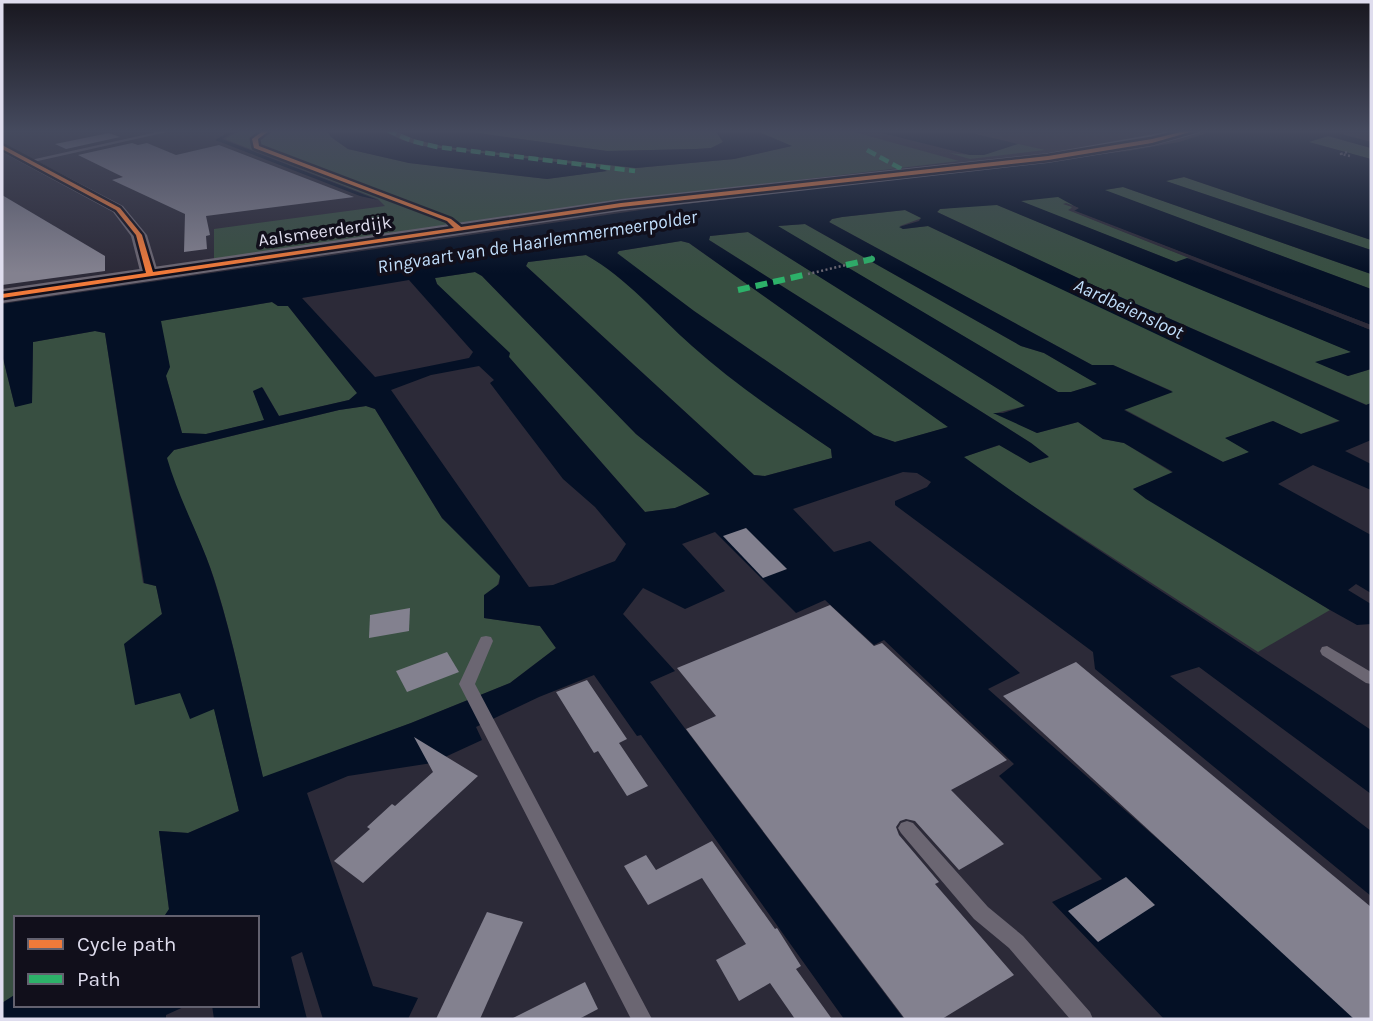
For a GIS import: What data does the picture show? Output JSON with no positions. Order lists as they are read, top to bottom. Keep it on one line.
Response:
{"streets":{"street":["Aalsmeerderdijk"]},"water":["Ringvaart van de Haarlemmermeerpolder","Aardbeiensloot"],"legend":["Cycle path","Path"]}
